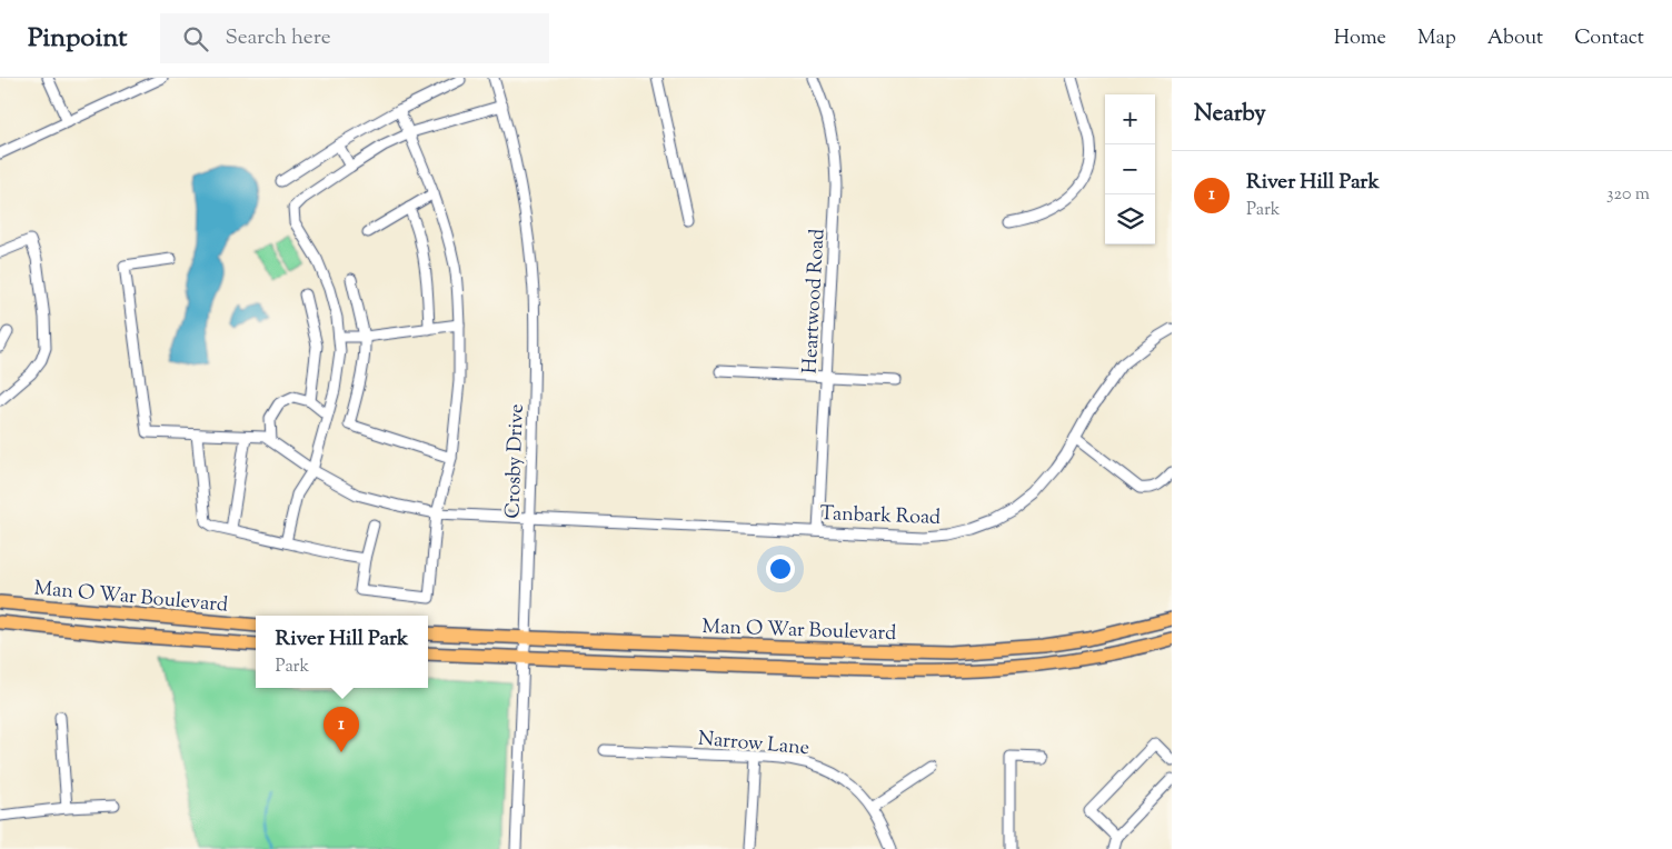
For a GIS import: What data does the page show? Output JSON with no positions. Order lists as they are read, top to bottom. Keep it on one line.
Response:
{"streets":{"main road":["Man O War Boulevard"],"street":["Heartwood Road","Crosby Drive","Tanbark Road","Narrow Lane"]},"crossings":[["Heartwood Road","Tanbark Road"],["Crosby Drive","Tanbark Road"],["Crosby Drive","Man O War Boulevard"]],"page":{"header":"Pinpoint","search":"Search here","nav":["Home","Map","About","Contact"],"heading":"Nearby","map_buttons":["+","−"],"list":[{"mark":"1","name":"River Hill Park","note":"Park","value":"320 m"}],"popup":["River Hill Park","Park"],"pins":"1"}}
